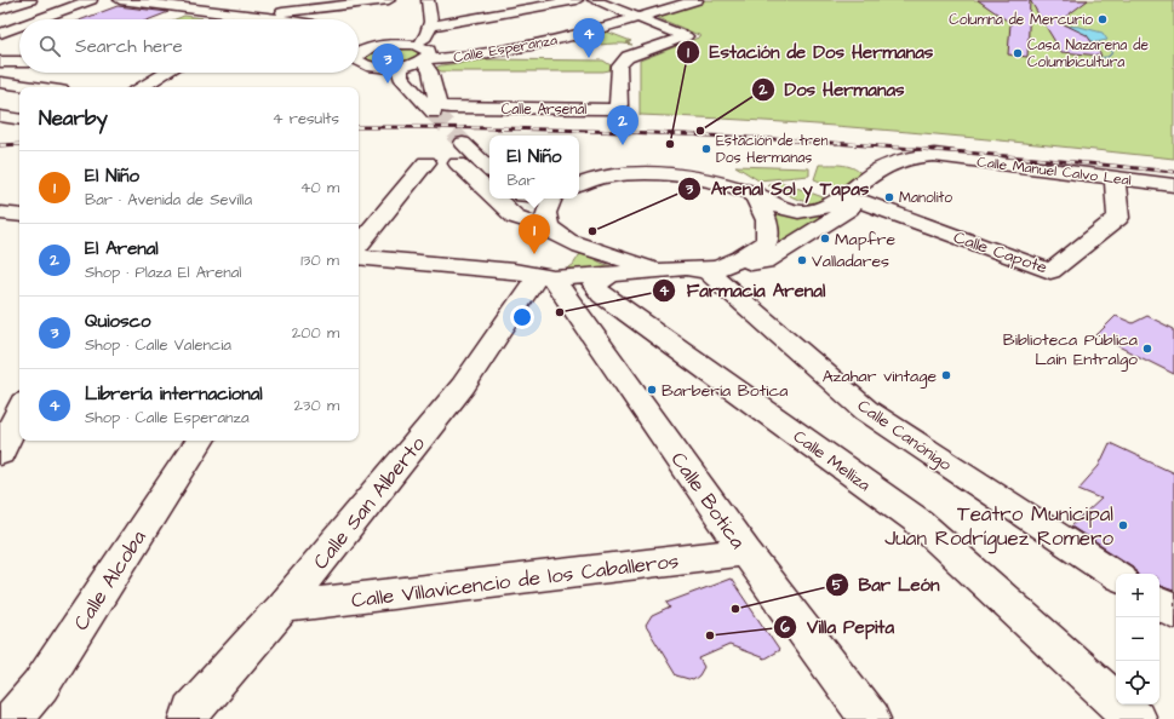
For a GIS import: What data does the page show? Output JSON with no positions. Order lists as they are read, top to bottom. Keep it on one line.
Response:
{"streets":{"street":["Calle Esperanza","Calle Arsenal","Calle Manuel Calvo Leal","Calle Capote","Calle Canónigo","Calle Melliza","Calle Botica","Calle San Alberto","Calle Alcoba","Calle Villavicencio de los Caballeros"]},"crossings":[["Calle Esperanza","Calle Arsenal"],["Calle Manuel Calvo Leal","Calle Capote"],["Calle Botica","Calle San Alberto"],["Calle Botica","Calle Villavicencio de los Caballeros"],["Calle San Alberto","Calle Villavicencio de los Caballeros"]],"places":["Columna de Mercurio","Casa Nazarena de Columbicultura","Dos Hermanas","Estación de Dos Hermanas","Estación de tren Dos Hermanas","Manolito","Arenal Sol y Tapas","Mapfre","Valladares","Farmacia Arenal","Biblioteca Pública Laín Entralgo","Azahar vintage","Barbería Botica","Teatro Municipal Juan Rodríguez Romero","Bar León","Villa Pepita"],"page":{"pins":["4","3","2","1"],"search":"Search here","heading":["Nearby","4 results"],"popup":["El Niño","Bar"],"list":[{"mark":"1","name":"El Niño","note":"Bar · Avenida de Sevilla","value":"40 m"},{"mark":"2","name":"El Arenal","note":"Shop · Plaza El Arenal","value":"130 m"},{"mark":"3","name":"Quiosco","note":"Shop · Calle Valencia","value":"200 m"},{"mark":"4","name":"Librería internacional","note":"Shop · Calle Esperanza","value":"230 m"}],"map_buttons":["+","−"]}}
